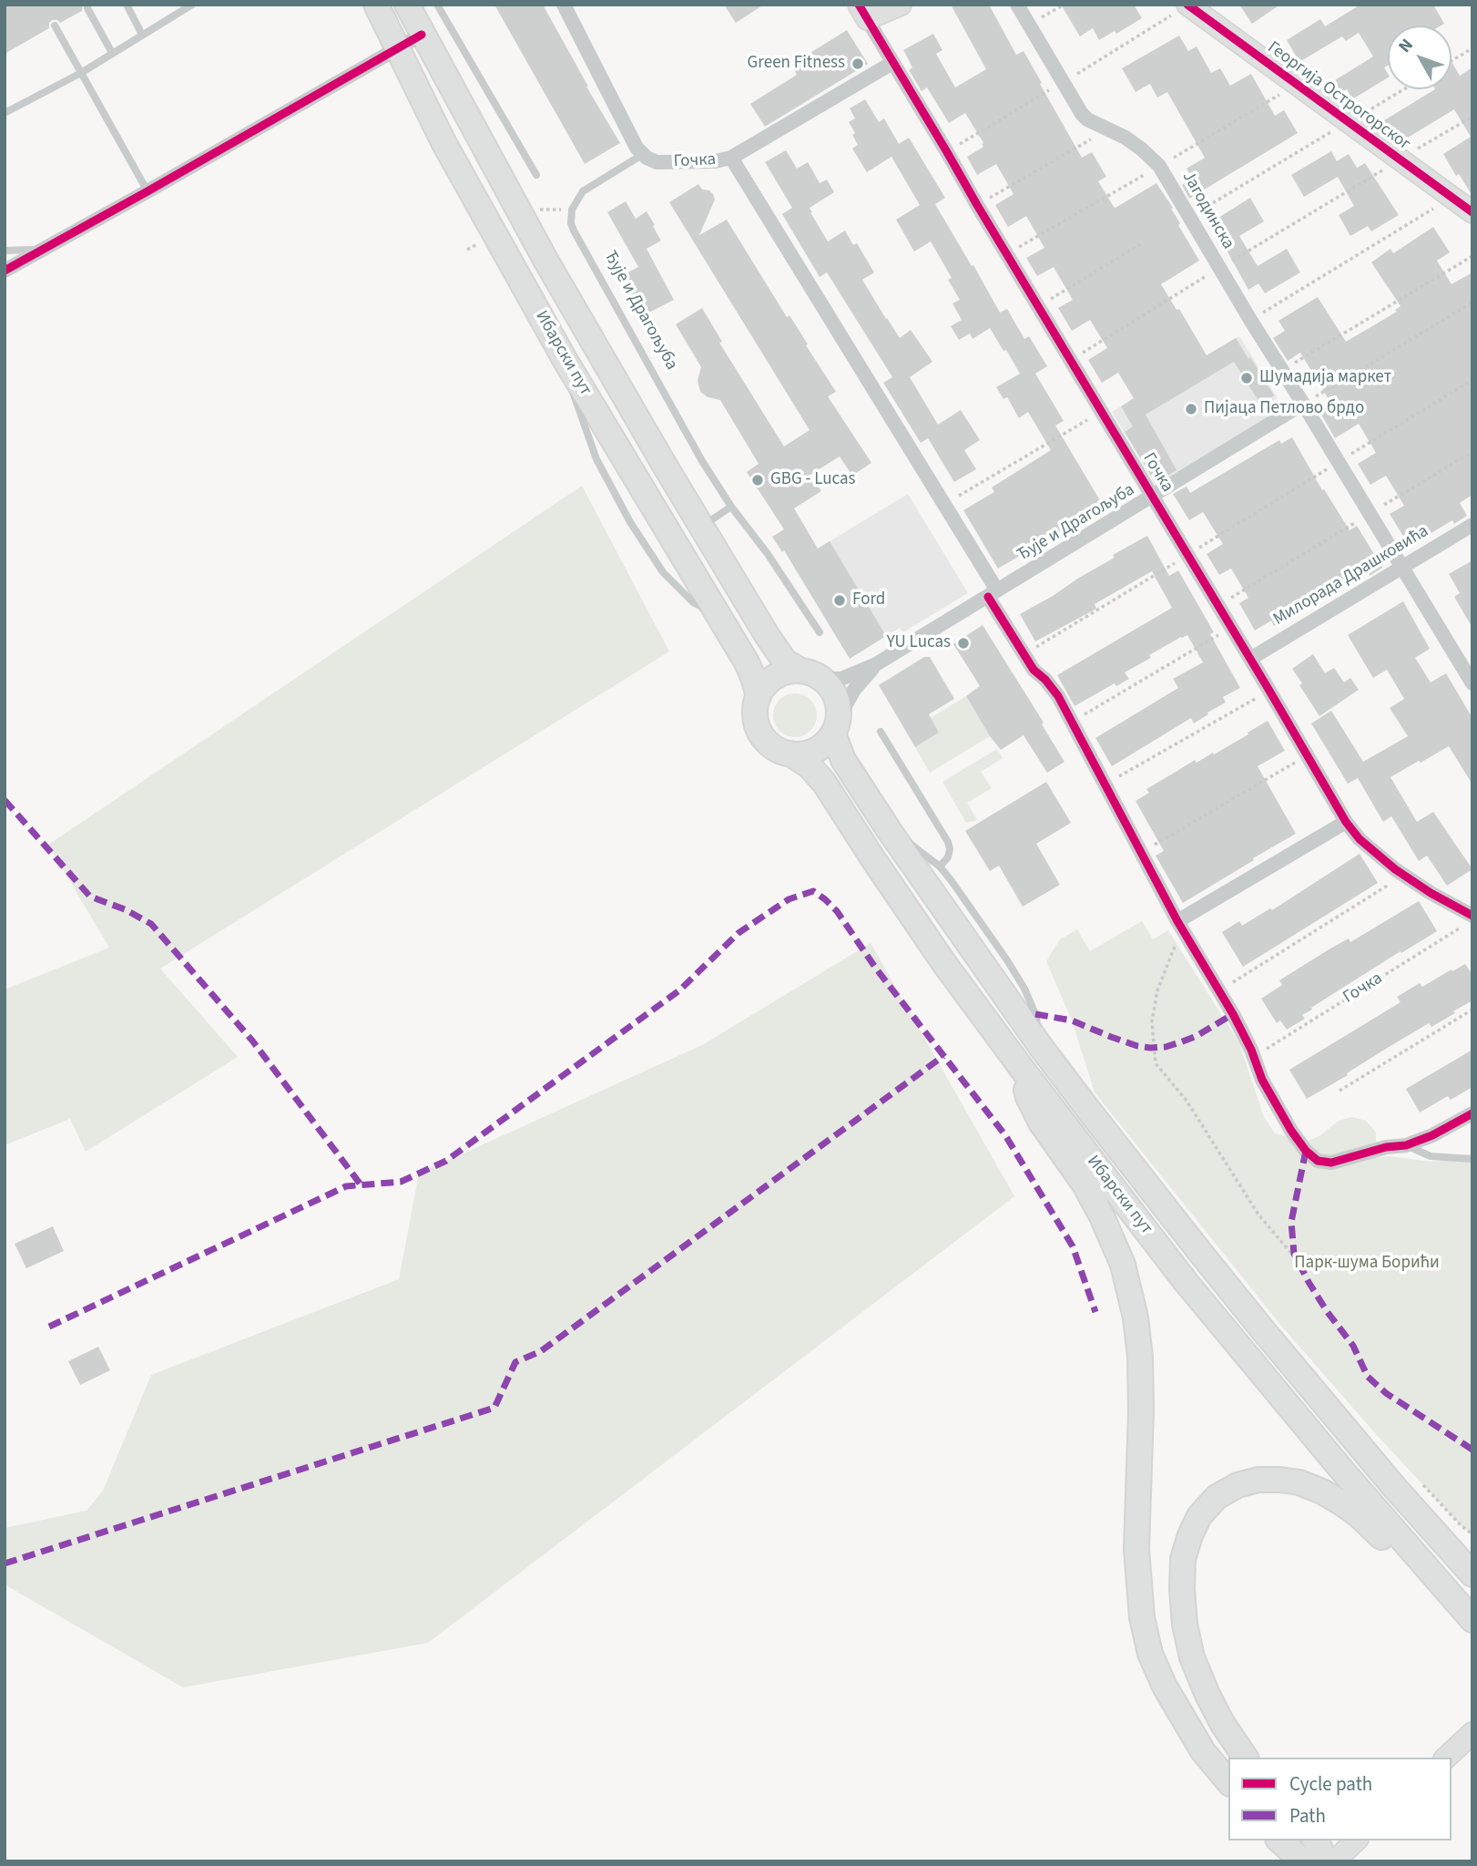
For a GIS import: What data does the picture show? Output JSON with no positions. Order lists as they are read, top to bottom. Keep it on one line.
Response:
{"streets":{"main road":["Ибарски пут"],"street":["Георгија Острогорског","Гочка","Јагодинска","Ђује и Драгољуба","Милорада Драшковића"]},"crossings":[["Гочка","Ђује и Драгољуба"],["Гочка","Милорада Драшковића"],["Јагодинска","Ђује и Драгољуба"],["Јагодинска","Милорада Драшковића"],["Ђује и Драгољуба","Ибарски пут"]],"parks":["Парк-шума Борићи"],"places":["Green Fitness","Шумадија маркет","Пијаца Петлово брдо","GBG - Lucas","Ford","YU Lucas"],"legend":["Cycle path","Path"],"north":"top left"}
